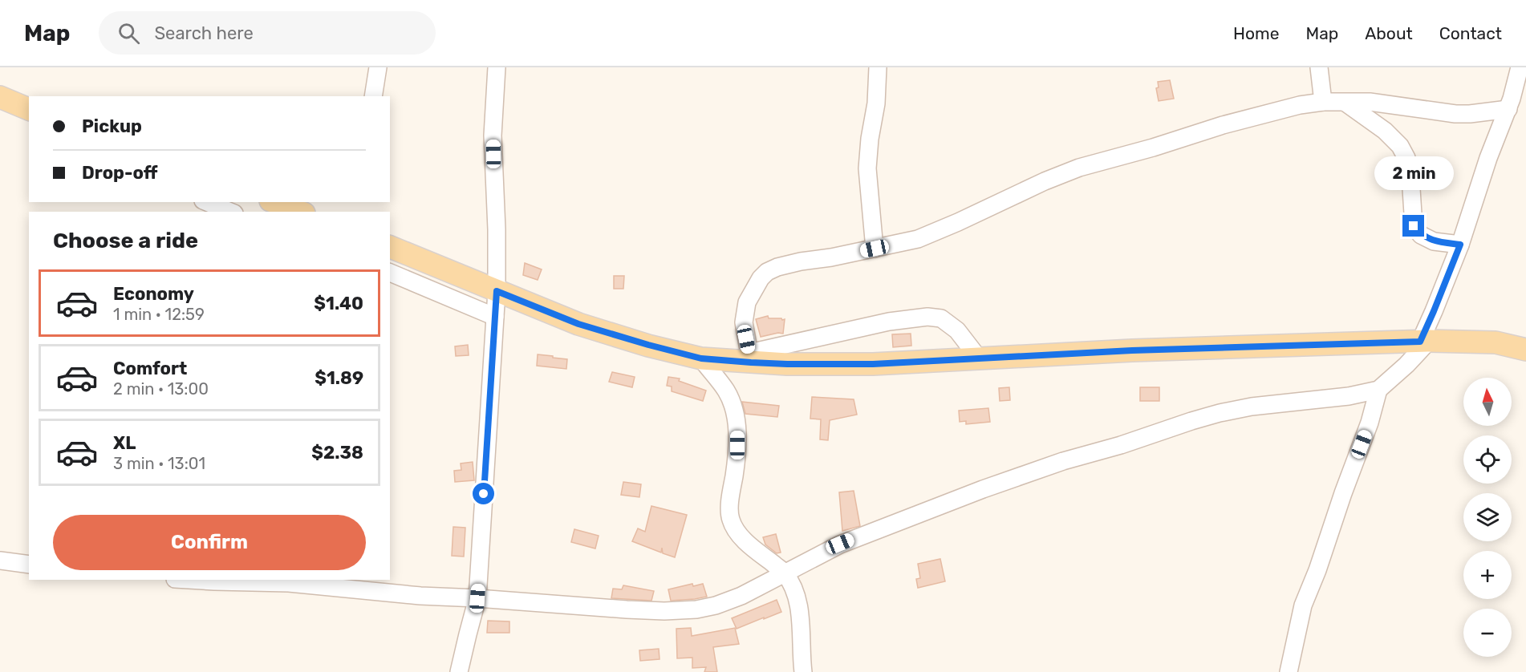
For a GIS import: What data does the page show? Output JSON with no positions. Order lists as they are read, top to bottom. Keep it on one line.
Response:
{"north":"top","page":{"header":"Map","search":"Search here","nav":["Home","Map","About","Contact"],"banner":["Pickup","Drop-off"],"bubble":"2 min","heading":"Choose a ride","list":[{"name":"Economy","note":"1 min · 12:59","value":"$1.40"},{"name":"Comfort","note":"2 min · 13:00","value":"$1.89"},{"name":"XL","note":"3 min · 13:01","value":"$2.38"}],"map_buttons":["+","−"],"buttons":"Confirm"}}
